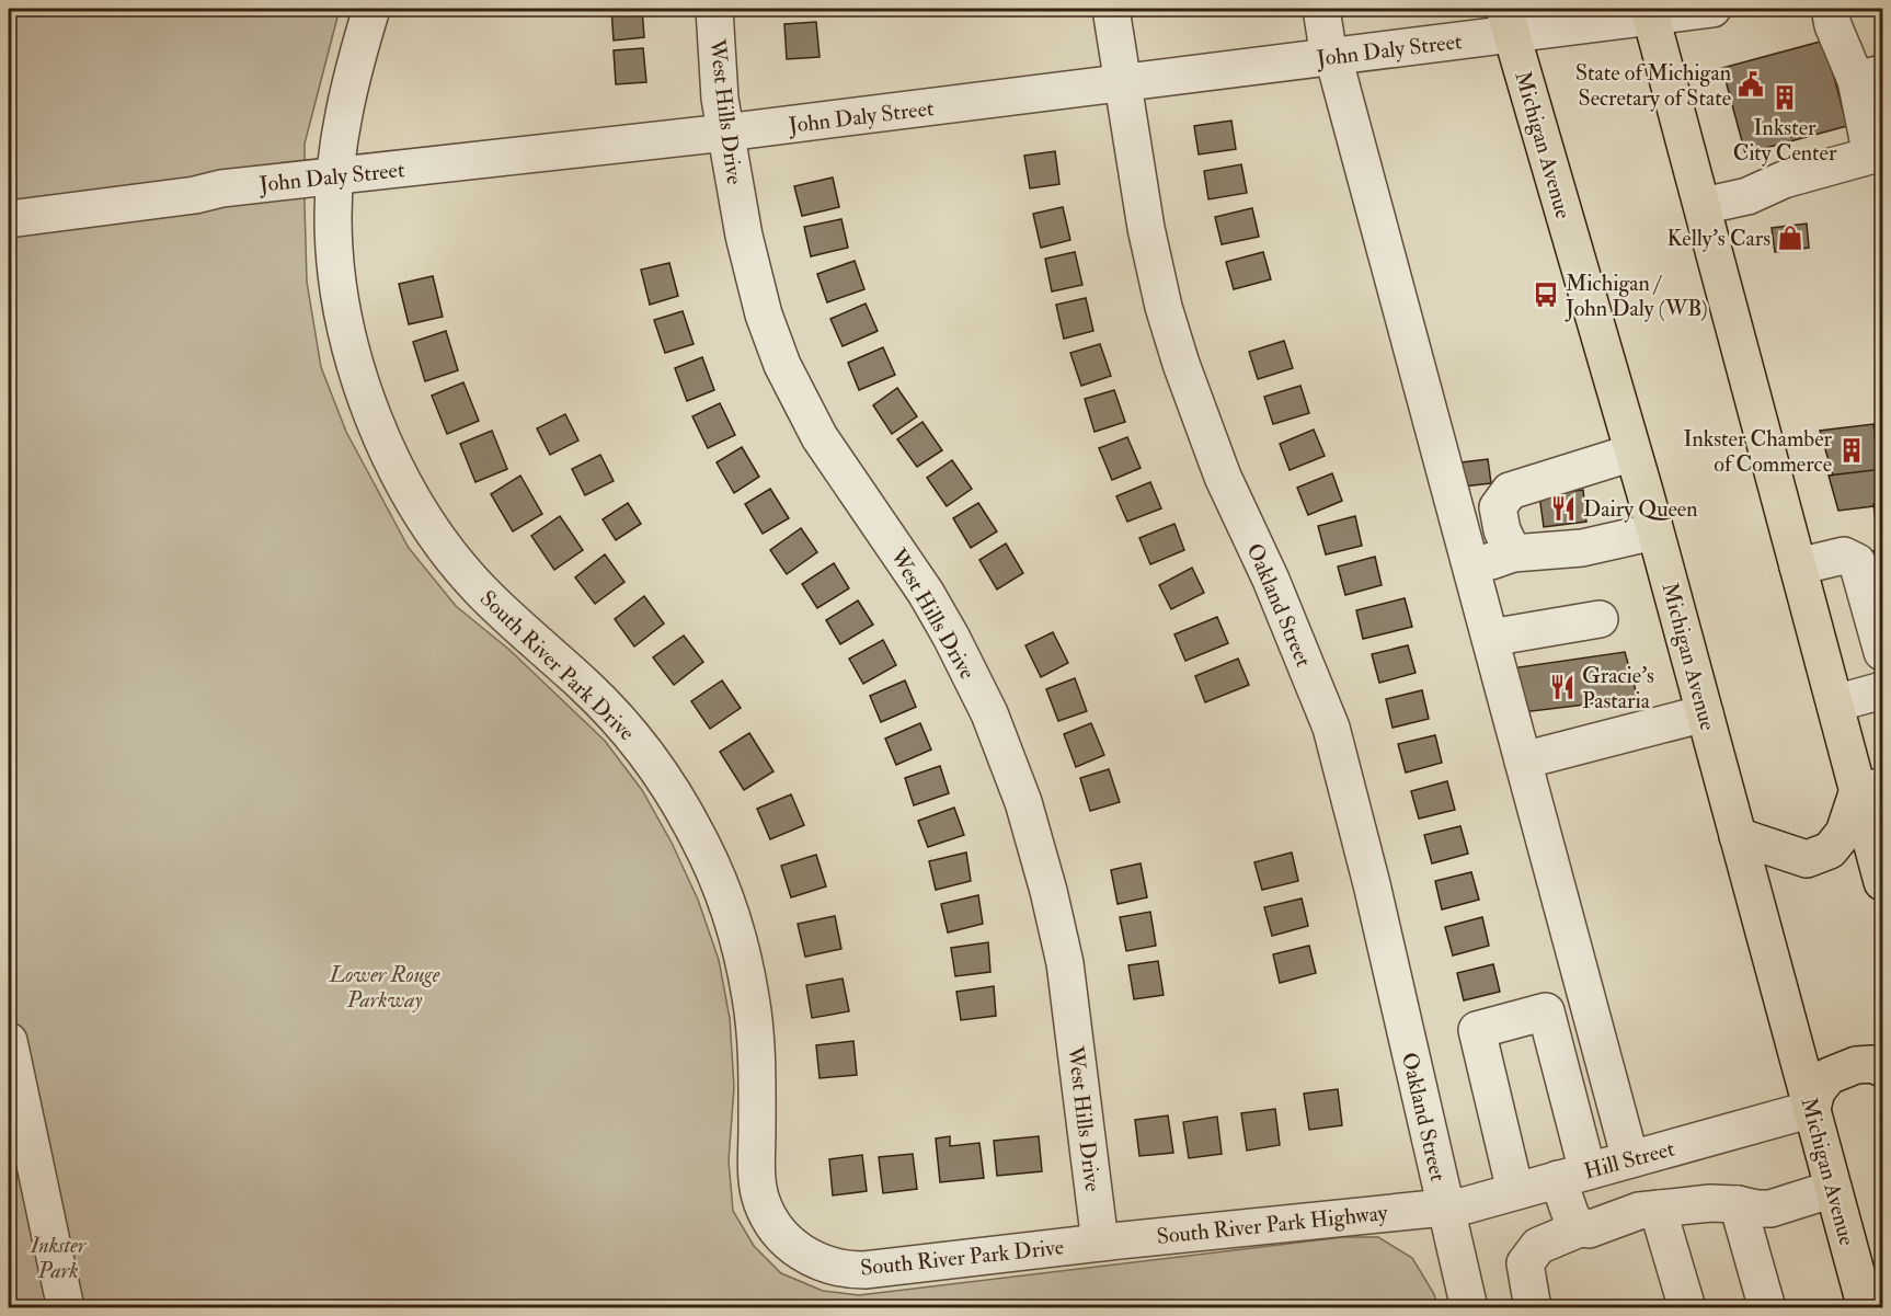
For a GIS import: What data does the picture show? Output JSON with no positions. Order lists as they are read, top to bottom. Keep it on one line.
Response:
{"streets":{"main road":["Michigan Avenue"],"street":["John Daly Street","West Hills Drive","Oakland Street","South River Park Drive","Hill Street","South River Park Highway"]},"crossings":[["John Daly Street","West Hills Drive"],["John Daly Street","Michigan Avenue"],["John Daly Street","Oakland Street"],["John Daly Street","South River Park Drive"],["West Hills Drive","South River Park Drive"],["West Hills Drive","South River Park Highway"],["Michigan Avenue","Hill Street"],["Oakland Street","Hill Street"],["Oakland Street","South River Park Highway"],["South River Park Drive","South River Park Highway"],["Hill Street","South River Park Highway"]],"parks":["Lower Rouge Parkway","Inkster Park"],"places":{"public building":["State of Michigan Secretary of State"],"building":["Inkster City Center","Inkster Chamber of Commerce"],"shop":["Kelly's Cars"],"bus stop":["Michigan / John Daly (WB)"],"restaurant":["Dairy Queen","Gracie's Pastaria"]}}
